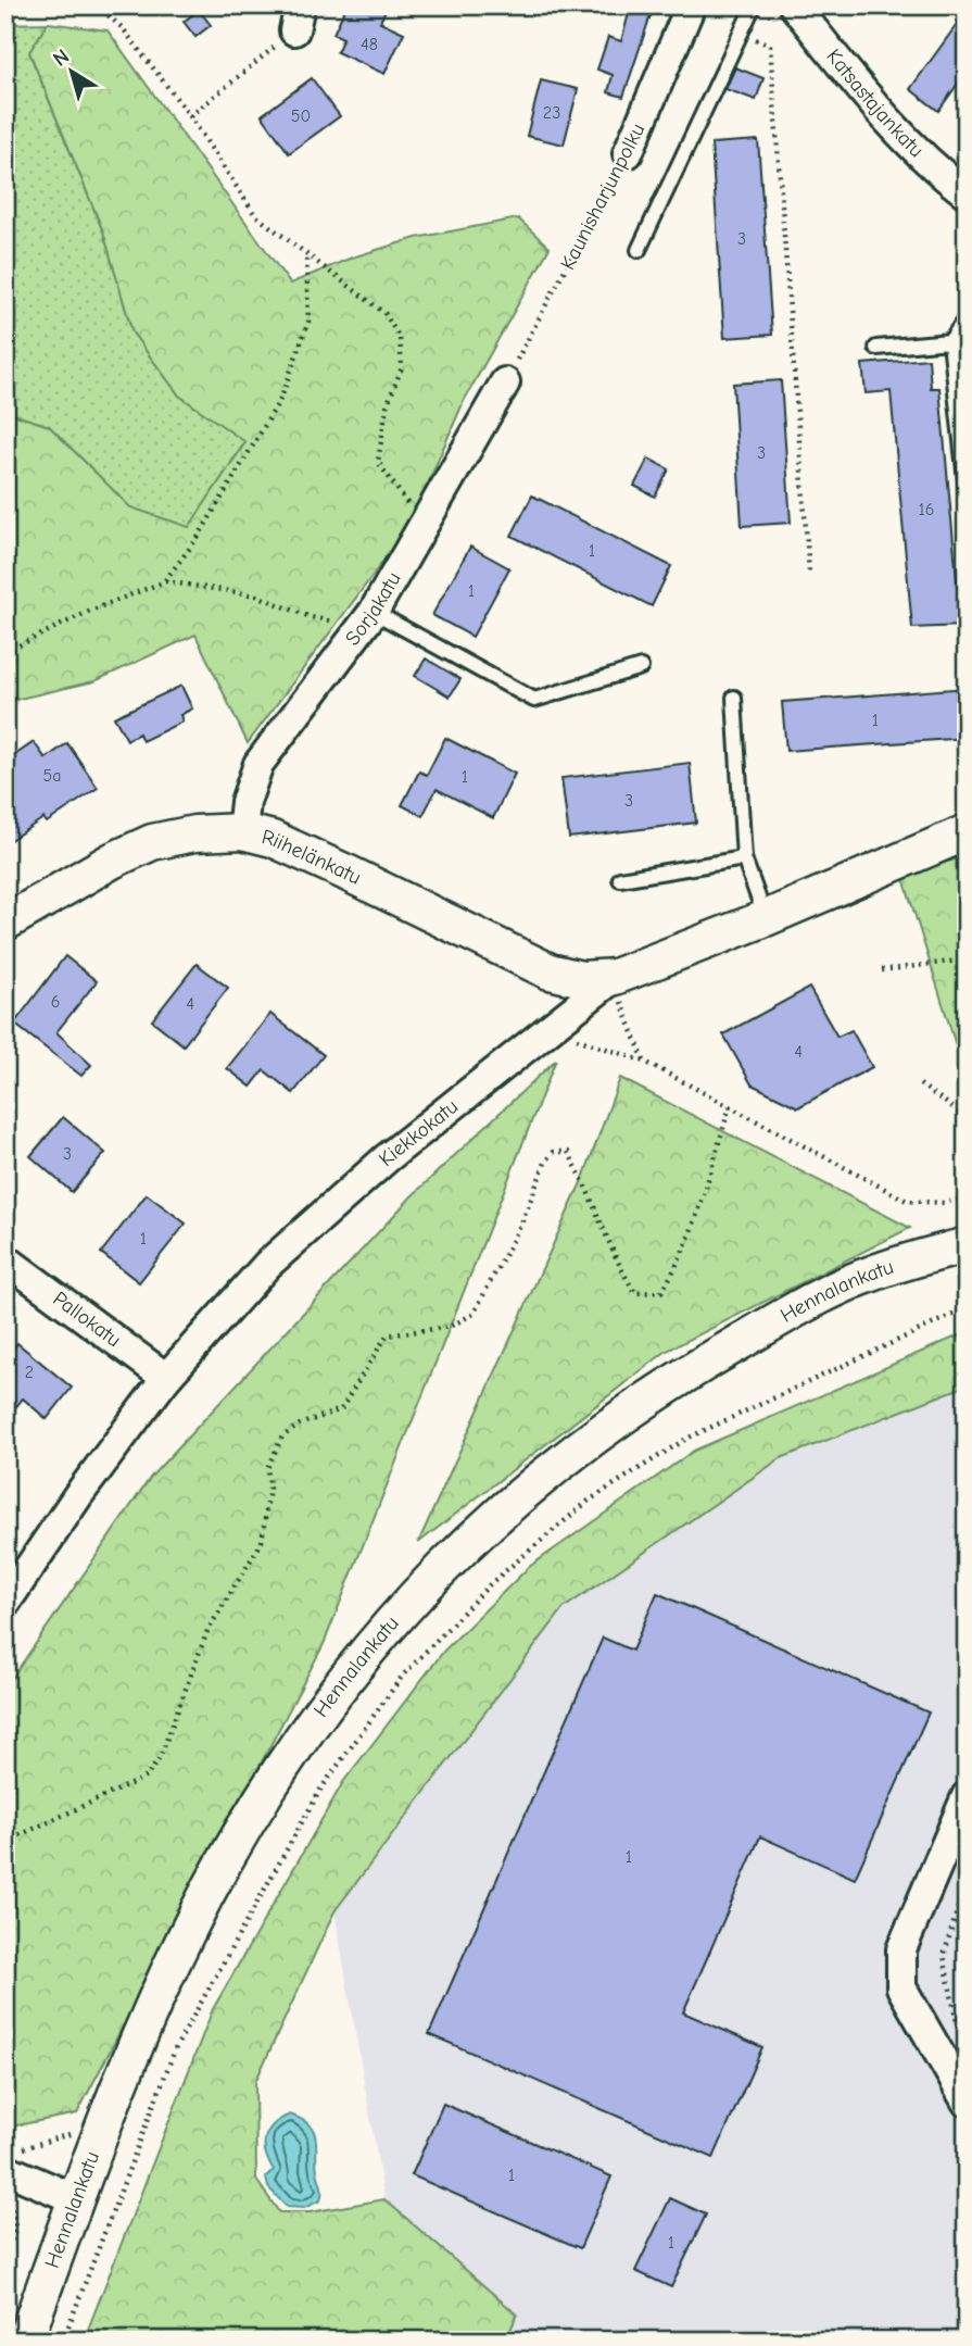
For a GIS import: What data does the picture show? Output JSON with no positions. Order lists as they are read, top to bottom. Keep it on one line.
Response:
{"streets":{"street":["Katsastajankatu","Kaunisharjunpolku","Sorjakatu","Riihelänkatu","Kiekkokatu","Hennalankatu","Pallokatu"]},"crossings":[["Kaunisharjunpolku","Sorjakatu"],["Sorjakatu","Riihelänkatu"],["Riihelänkatu","Kiekkokatu"],["Kiekkokatu","Pallokatu"]],"house_numbers":["48","23","50","3","3","16","1","1","1","5a","1","3","6","4","4","3","1","2","1","1","1"],"north":"top left"}
